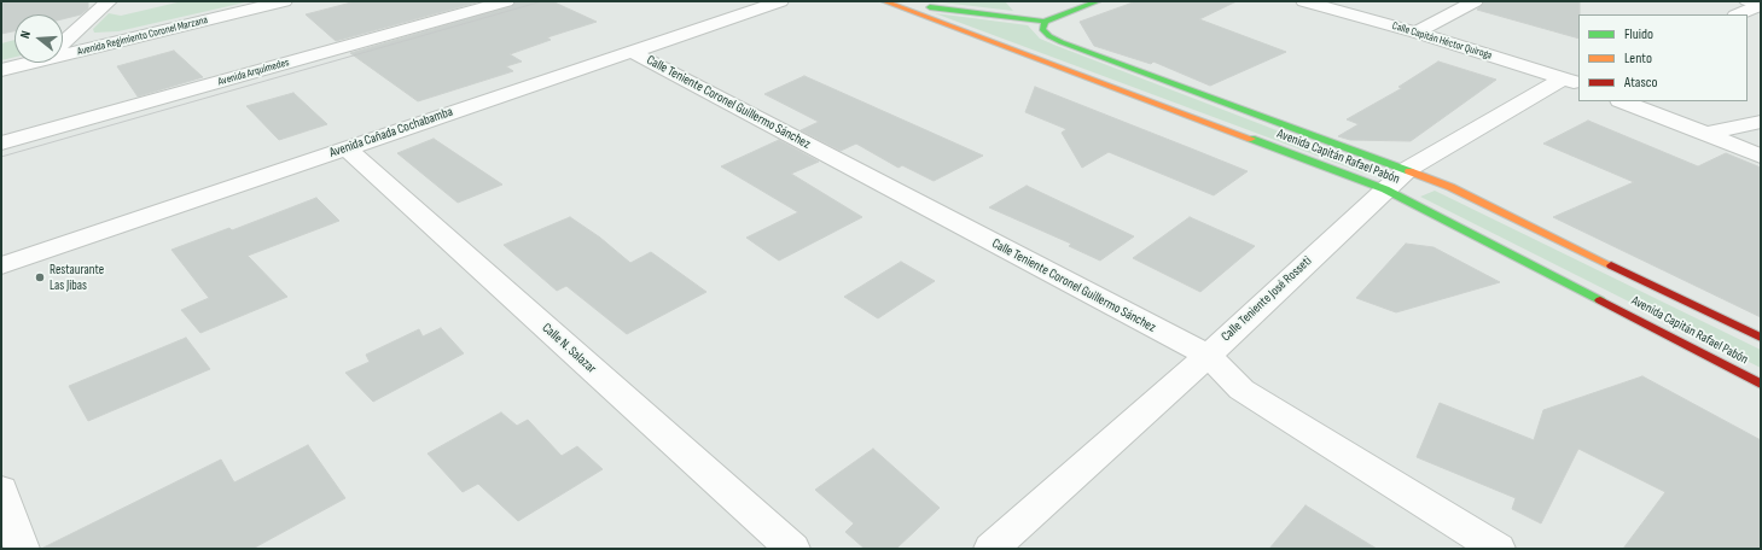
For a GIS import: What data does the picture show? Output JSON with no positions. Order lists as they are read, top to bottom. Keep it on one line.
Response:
{"streets":{"main road":["Avenida Capitán Rafael Pabón"],"street":["Avenida Regimiento Coronel Marzana","Calle Capitán Héctor Quiroga","Avenida Arquímedes","Calle Teniente Coronel Guillermo Sánchez","Avenida Cañada Cochabamba","Calle Teniente José Rosseti","Calle N. Salazar"]},"crossings":[["Calle Capitán Héctor Quiroga","Calle Teniente José Rosseti"],["Calle Teniente Coronel Guillermo Sánchez","Avenida Cañada Cochabamba"],["Calle Teniente Coronel Guillermo Sánchez","Calle Teniente José Rosseti"],["Avenida Cañada Cochabamba","Calle N. Salazar"],["Avenida Capitán Rafael Pabón","Calle Teniente José Rosseti"]],"places":["Restaurante Las Jibas"],"legend":["Fluido","Lento","Atasco"],"north":"left"}
